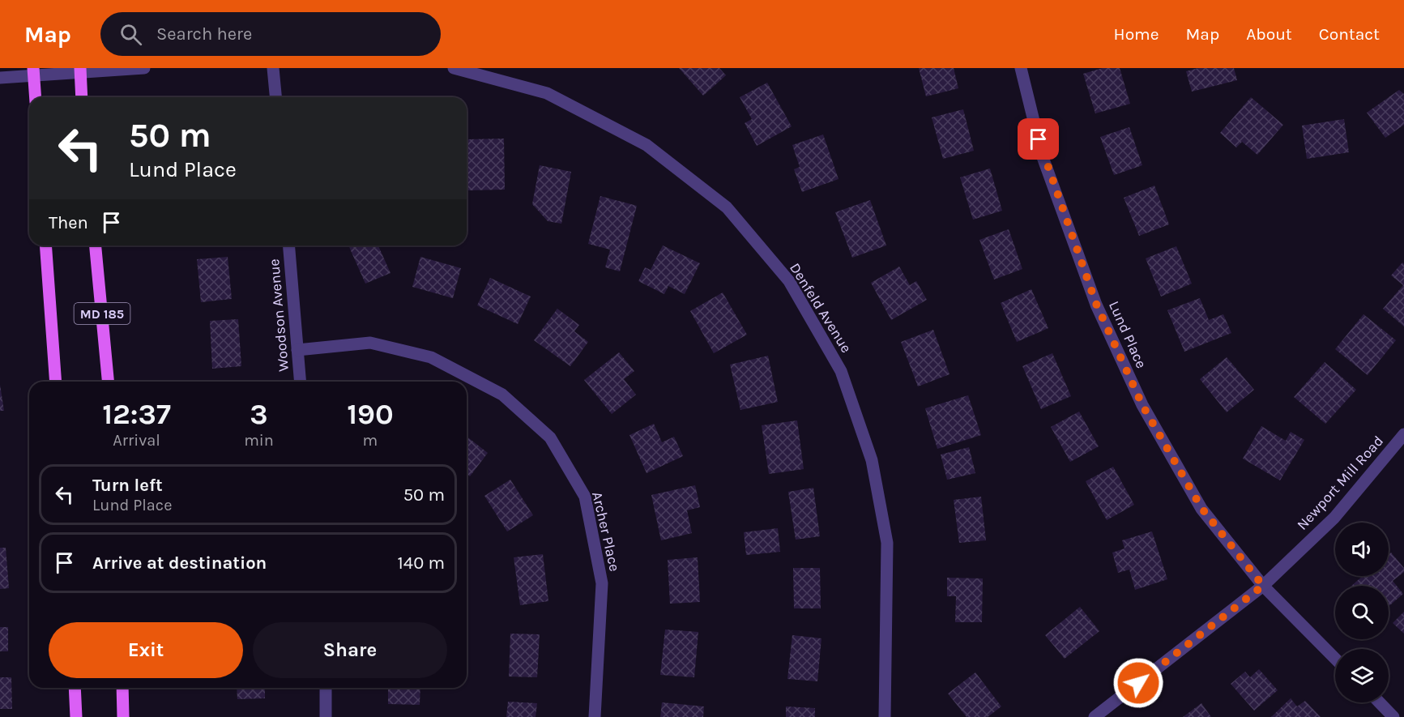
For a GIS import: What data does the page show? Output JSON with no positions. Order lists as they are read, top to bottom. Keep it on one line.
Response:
{"streets":{"main road":["MD 185"],"street":["Denfeld Avenue","Woodson Avenue","Lund Place","Newport Mill Road","Archer Place"]},"crossings":[["Woodson Avenue","Archer Place"],["Lund Place","Newport Mill Road"]],"page":{"header":"Map","search":"Search here","nav":["Home","Map","About","Contact"],"turn":["50 m","Lund Place"],"then":"Then","eta":["12:37","Arrival","3","min","190","m"],"list":[{"name":"Turn left","note":"Lund Place","value":"50 m"},{"name":"Arrive at destination","value":"140 m"}],"buttons":["Exit","Share"]}}
